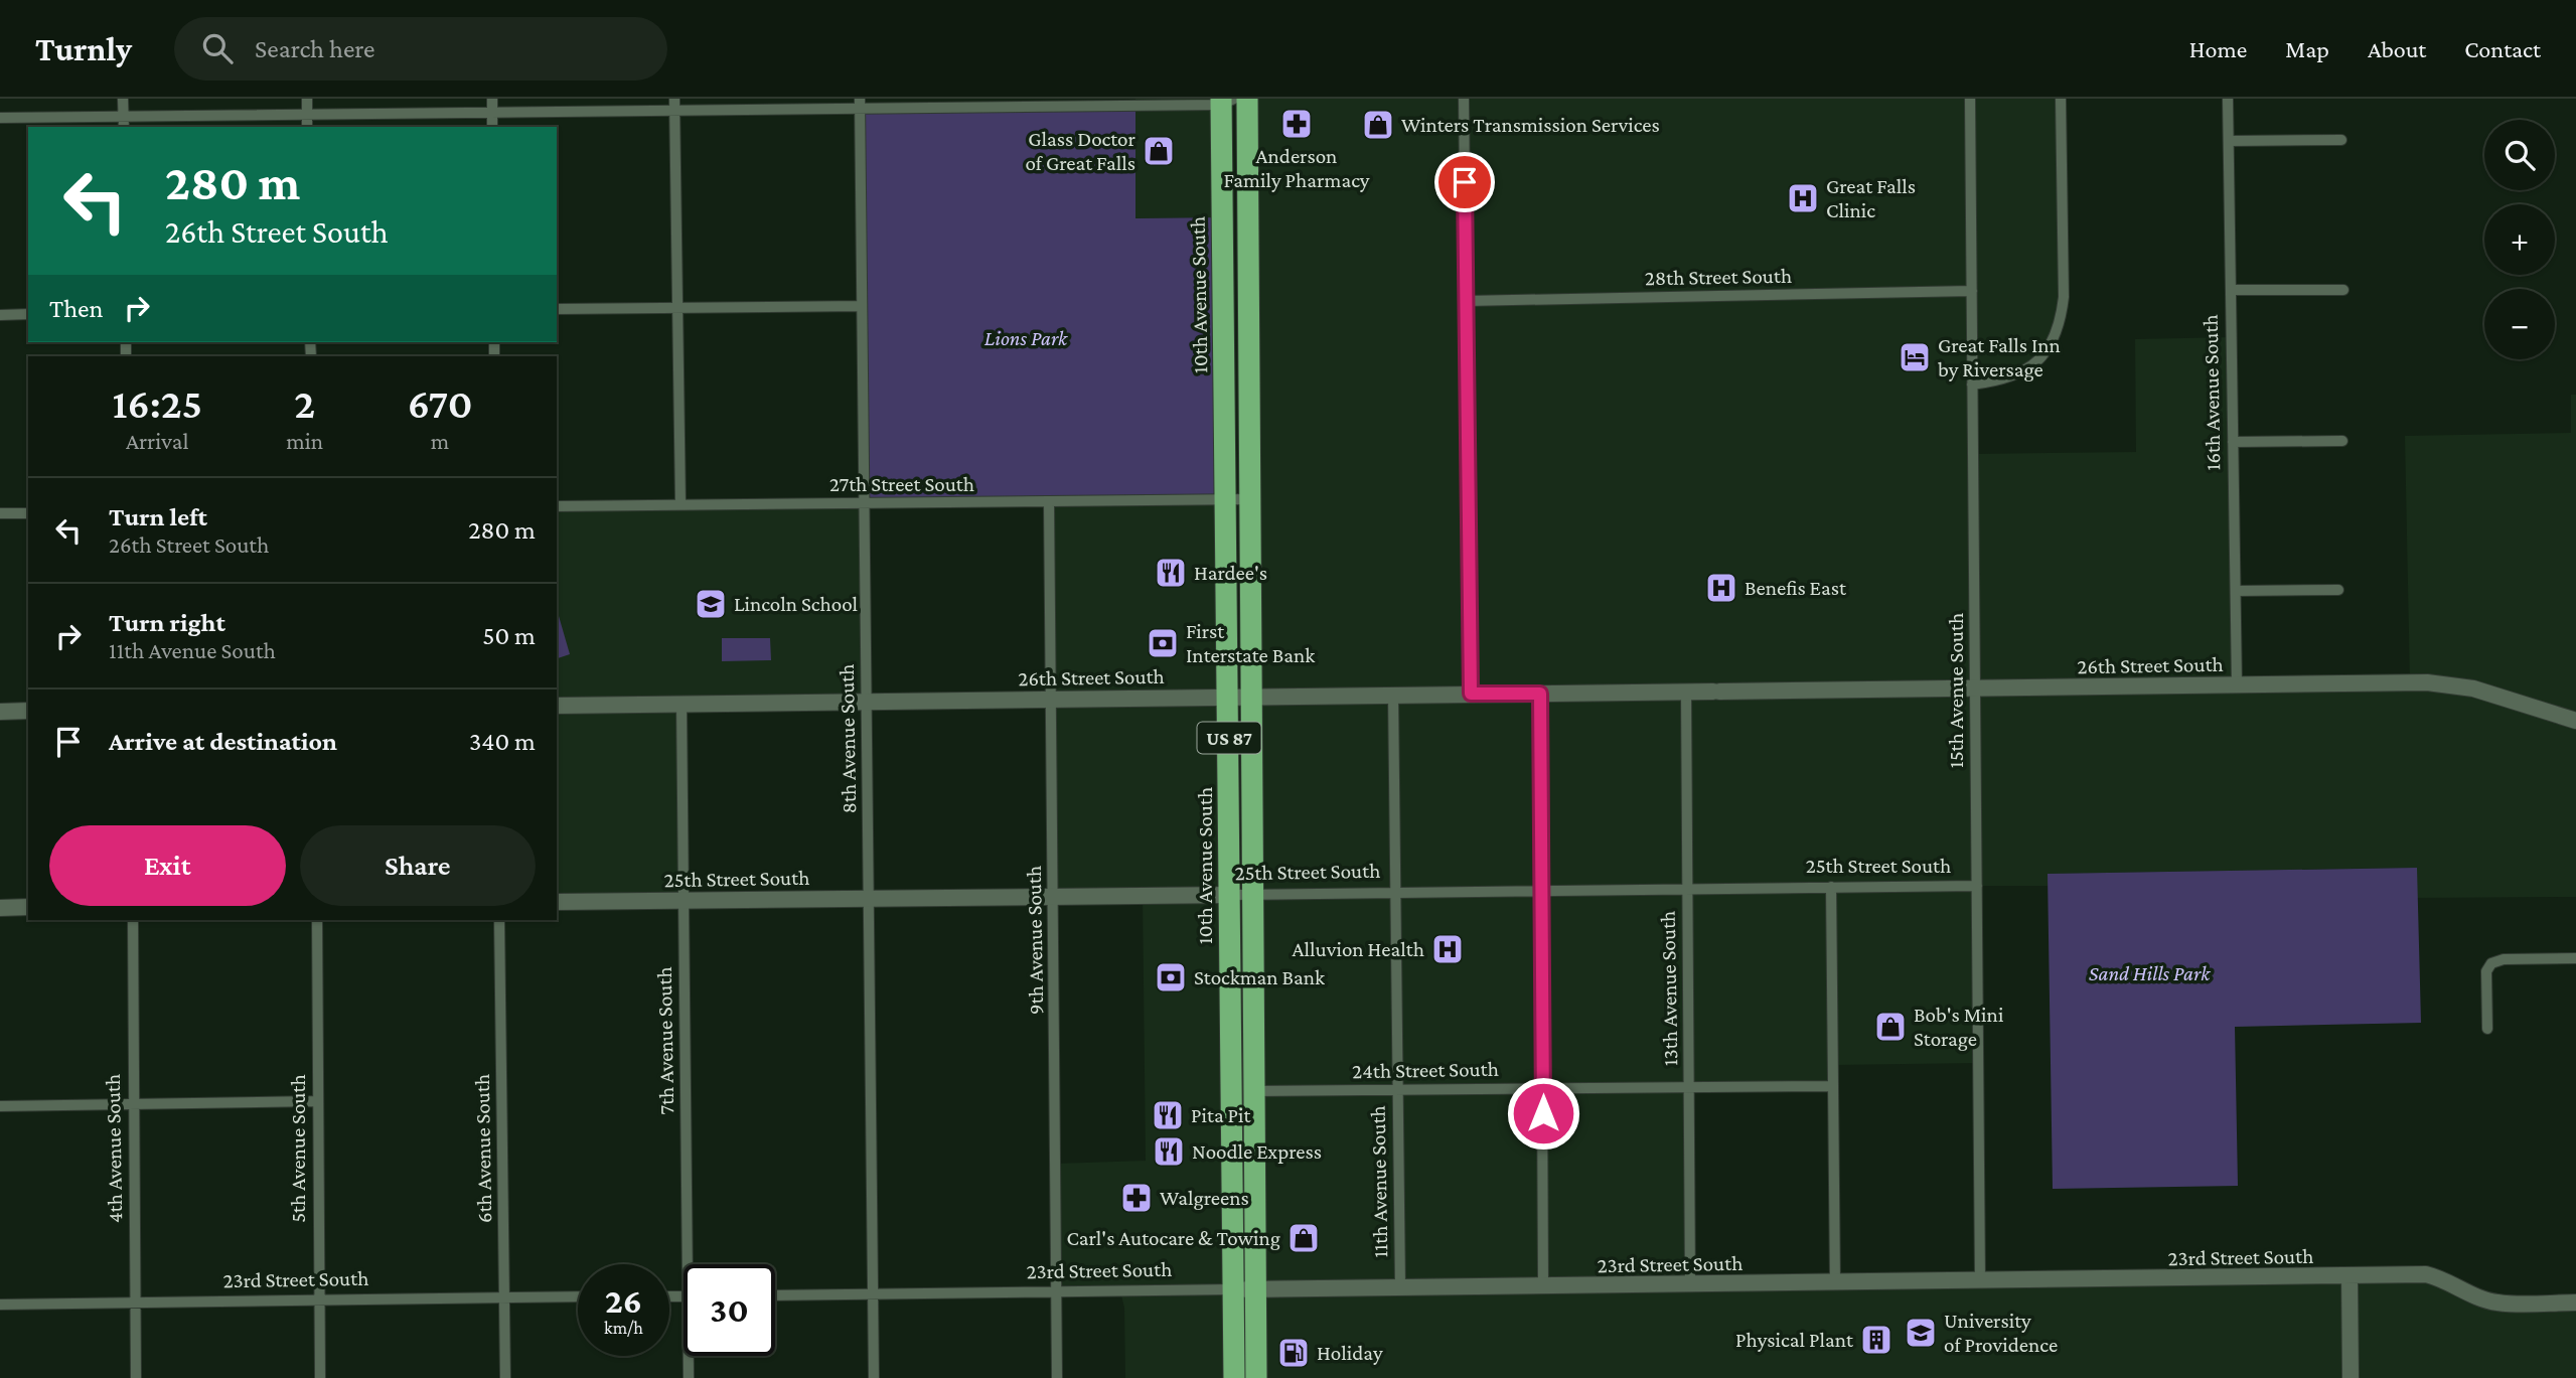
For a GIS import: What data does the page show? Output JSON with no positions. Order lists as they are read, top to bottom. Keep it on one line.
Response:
{"streets":{"highway":["10th Avenue South","US 87"],"street":["28th Street South","16th Avenue South","27th Street South","26th Street South","15th Avenue South","8th Avenue South","25th Street South","9th Avenue South","13th Avenue South","7th Avenue South","24th Street South","4th Avenue South","5th Avenue South","6th Avenue South","11th Avenue South","23rd Street South"]},"crossings":[["28th Street South","15th Avenue South"],["10th Avenue South","27th Street South"],["10th Avenue South","26th Street South"],["10th Avenue South","25th Street South"],["10th Avenue South","24th Street South"],["10th Avenue South","23rd Street South"],["16th Avenue South","26th Street South"],["27th Street South","US 87"],["27th Street South","8th Avenue South"],["27th Street South","9th Avenue South"],["26th Street South","15th Avenue South"],["26th Street South","US 87"],["26th Street South","8th Avenue South"],["26th Street South","9th Avenue South"],["26th Street South","13th Avenue South"],["26th Street South","7th Avenue South"],["26th Street South","11th Avenue South"],["15th Avenue South","25th Street South"],["15th Avenue South","23rd Street South"],["US 87","25th Street South"],["US 87","24th Street South"],["US 87","23rd Street South"],["8th Avenue South","25th Street South"],["8th Avenue South","23rd Street South"],["25th Street South","9th Avenue South"],["25th Street South","13th Avenue South"],["25th Street South","7th Avenue South"],["25th Street South","11th Avenue South"],["9th Avenue South","23rd Street South"],["13th Avenue South","24th Street South"],["13th Avenue South","23rd Street South"],["24th Street South","11th Avenue South"],["4th Avenue South","23rd Street South"],["5th Avenue South","23rd Street South"],["6th Avenue South","23rd Street South"],["11th Avenue South","23rd Street South"]],"parks":["Lions Park","Sand Hills Park"],"places":{"pharmacy":["Anderson Family Pharmacy","Walgreens"],"shop":["Winters Transmission Services","Glass Doctor of Great Falls","Bob's Mini Storage","Carl's Autocare & Towing"],"hospital":["Great Falls Clinic","Benefis East","Alluvion Health"],"hotel":["Great Falls Inn by Riversage"],"restaurant":["Hardee's","Pita Pit","Noodle Express"],"school or university":["Lincoln School","University of Providence"],"bank":["First Interstate Bank","Stockman Bank"],"building":["Physical Plant"],"fuel station":["Holiday"]},"page":{"header":"Turnly","search":"Search here","nav":["Home","Map","About","Contact"],"map_buttons":["+","−"],"turn":["280 m","26th Street South"],"then":"Then","eta":["16:25","Arrival","2","min","670","m"],"list":[{"name":"Turn left","note":"26th Street South","value":"280 m"},{"name":"Turn right","note":"11th Avenue South","value":"50 m"},{"name":"Arrive at destination","value":"340 m"}],"buttons":["Exit","Share"],"speed":"26 km/h","limit":"30"}}
